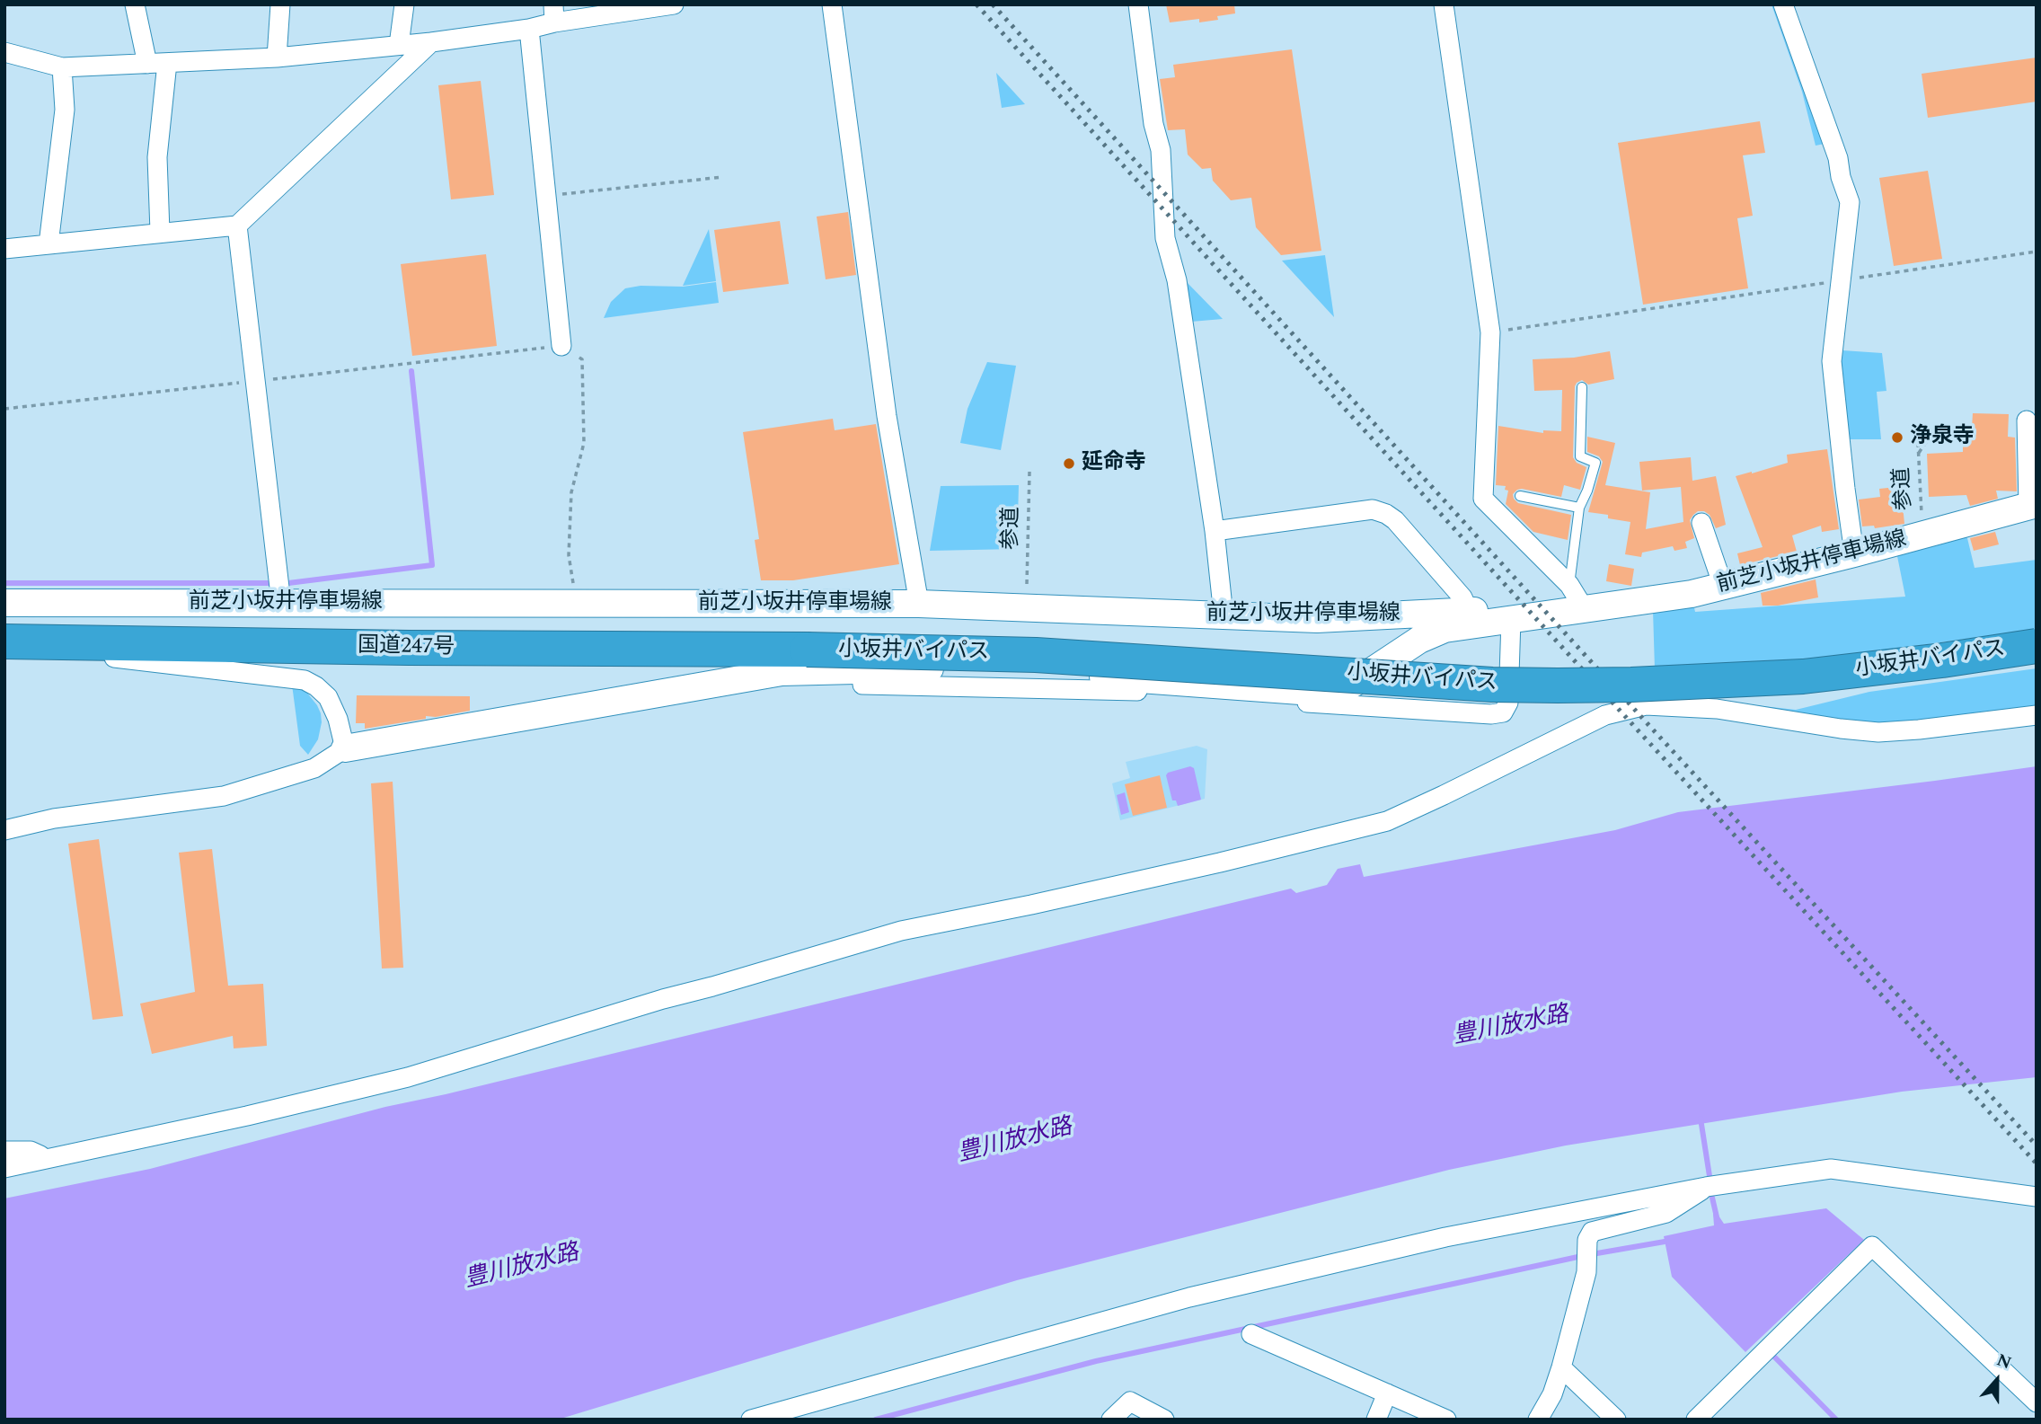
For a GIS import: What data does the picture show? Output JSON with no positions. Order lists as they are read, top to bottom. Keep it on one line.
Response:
{"streets":{"highway":["国道247号","小坂井バイパス"],"main road":["前芝小坂井停車場線"],"path":["参道"]},"crossings":[["国道247号","小坂井バイパス"]],"water":["豊川放水路"],"places":["浄泉寺","延命寺"],"north":"top"}
